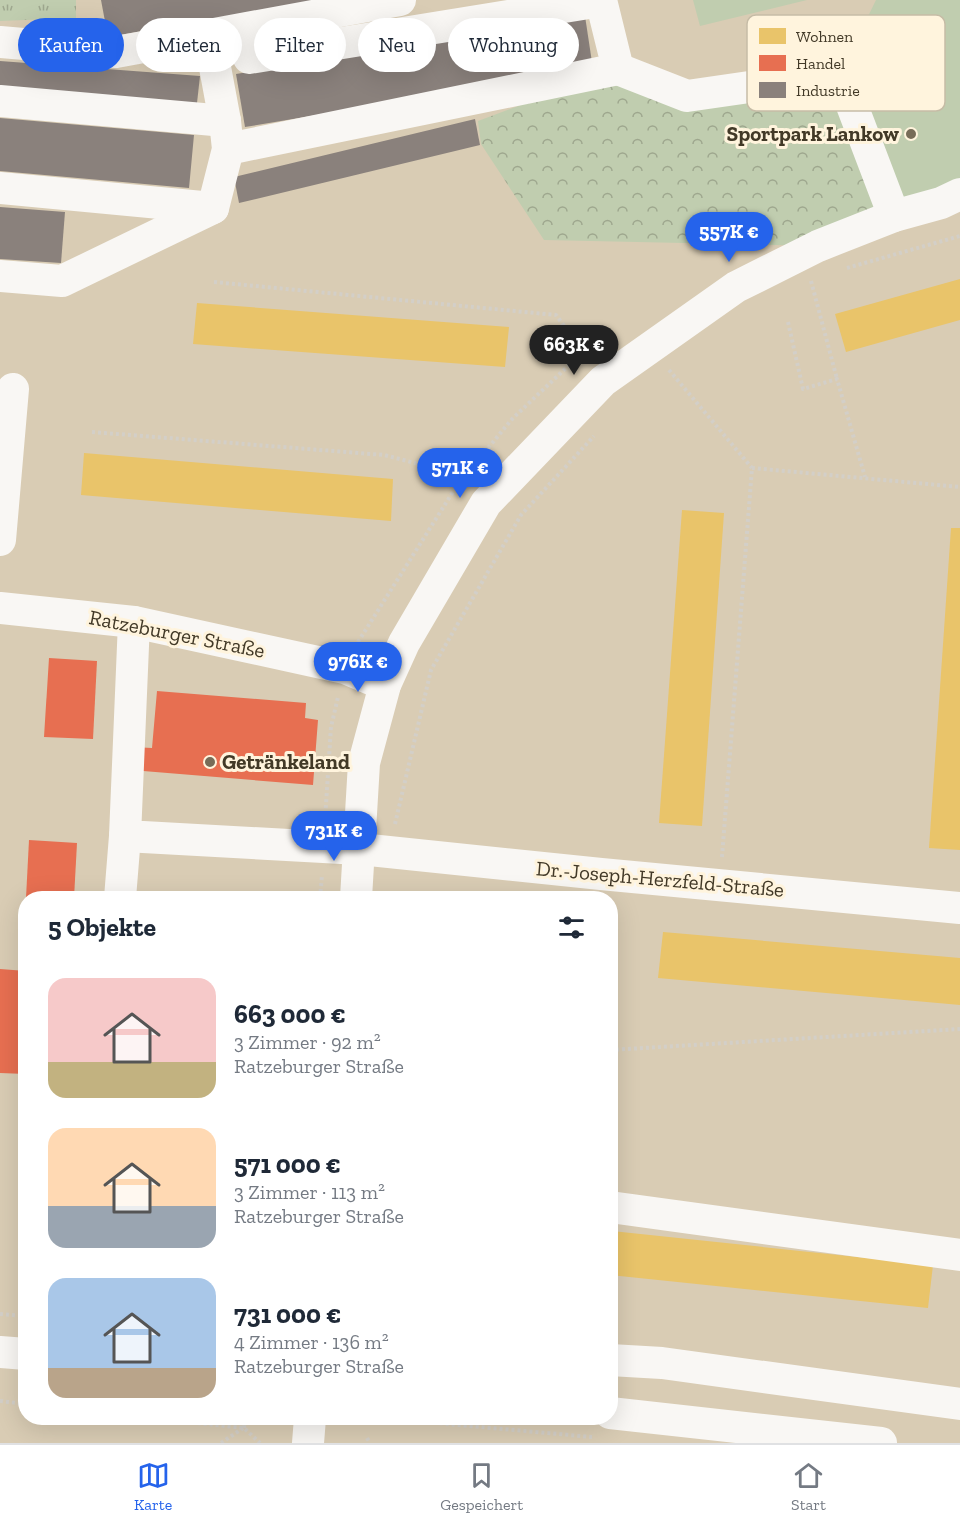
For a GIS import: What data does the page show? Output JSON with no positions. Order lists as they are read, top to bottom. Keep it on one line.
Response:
{"streets":{"street":["Ratzeburger Straße","Dr.-Joseph-Herzfeld-Straße"]},"places":["Sportpark Lankow","Getränkeland"],"legend":["Wohnen","Handel","Industrie"],"page":{"chip":["Kaufen","Mieten","Filter","Neu","Wohnung"],"price":["557K €","663K €","571K €","976K €","731K €"],"heading":"5 Objekte","list":[{"name":"663 000 €","note":"3 Zimmer · 92 m² · Ratzeburger Straße"},{"name":"571 000 €","note":"3 Zimmer · 113 m² · Ratzeburger Straße"},{"name":"731 000 €","note":"4 Zimmer · 136 m² · Ratzeburger Straße"}],"tabs":["Karte","Gespeichert","Start"]}}
